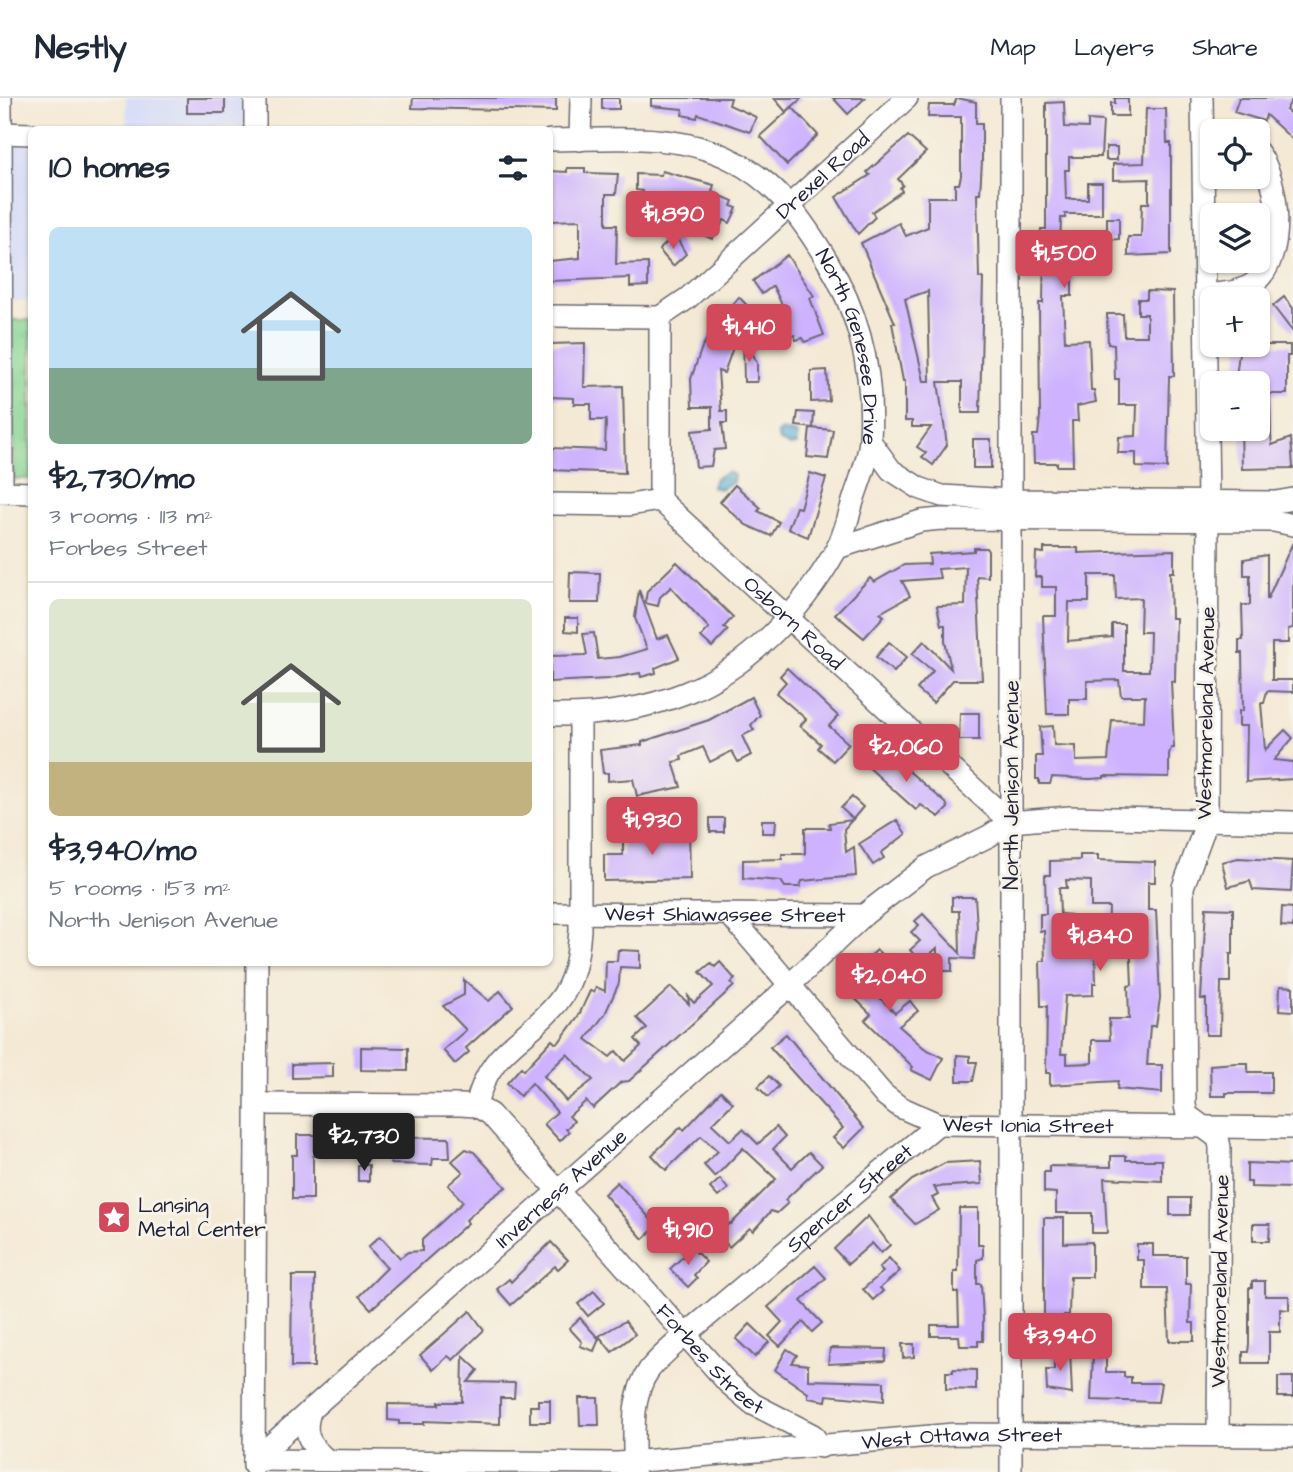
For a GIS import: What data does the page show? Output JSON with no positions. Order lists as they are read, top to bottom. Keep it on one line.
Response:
{"streets":{"street":["Drexel Road","North Genesee Drive","Osborn Road","Westmoreland Avenue","North Jenison Avenue","West Shiawassee Street","West Ionia Street","Inverness Avenue","Spencer Street","Forbes Street","West Ottawa Street"]},"crossings":[["Drexel Road","North Genesee Drive"],["North Genesee Drive","Westmoreland Avenue"],["North Genesee Drive","North Jenison Avenue"],["Osborn Road","North Jenison Avenue"],["Osborn Road","West Shiawassee Street"],["Westmoreland Avenue","West Shiawassee Street"],["Westmoreland Avenue","West Ionia Street"],["Westmoreland Avenue","West Ottawa Street"],["North Jenison Avenue","West Shiawassee Street"],["North Jenison Avenue","West Ionia Street"],["North Jenison Avenue","West Ottawa Street"],["West Shiawassee Street","West Ionia Street"],["West Shiawassee Street","Inverness Avenue"],["West Ionia Street","Inverness Avenue"],["West Ionia Street","Spencer Street"],["Inverness Avenue","Forbes Street"],["Inverness Avenue","West Ottawa Street"],["Spencer Street","Forbes Street"],["Spencer Street","West Ottawa Street"],["Forbes Street","West Ottawa Street"]],"places":{"place":["Lansing Metal Center"]},"page":{"header":"Nestly","nav":["Map","Layers","Share"],"map_buttons":["+","−"],"heading":"10 homes","price":["$1,890","$1,500","$1,410","$2,060","$1,930","$1,840","$2,040","$2,730","$1,910","$3,940"],"list":[{"name":"$2,730/mo","note":"3 rooms · 113 m² · Forbes Street"},{"name":"$3,940/mo","note":"5 rooms · 153 m² · North Jenison Avenue"}]}}
